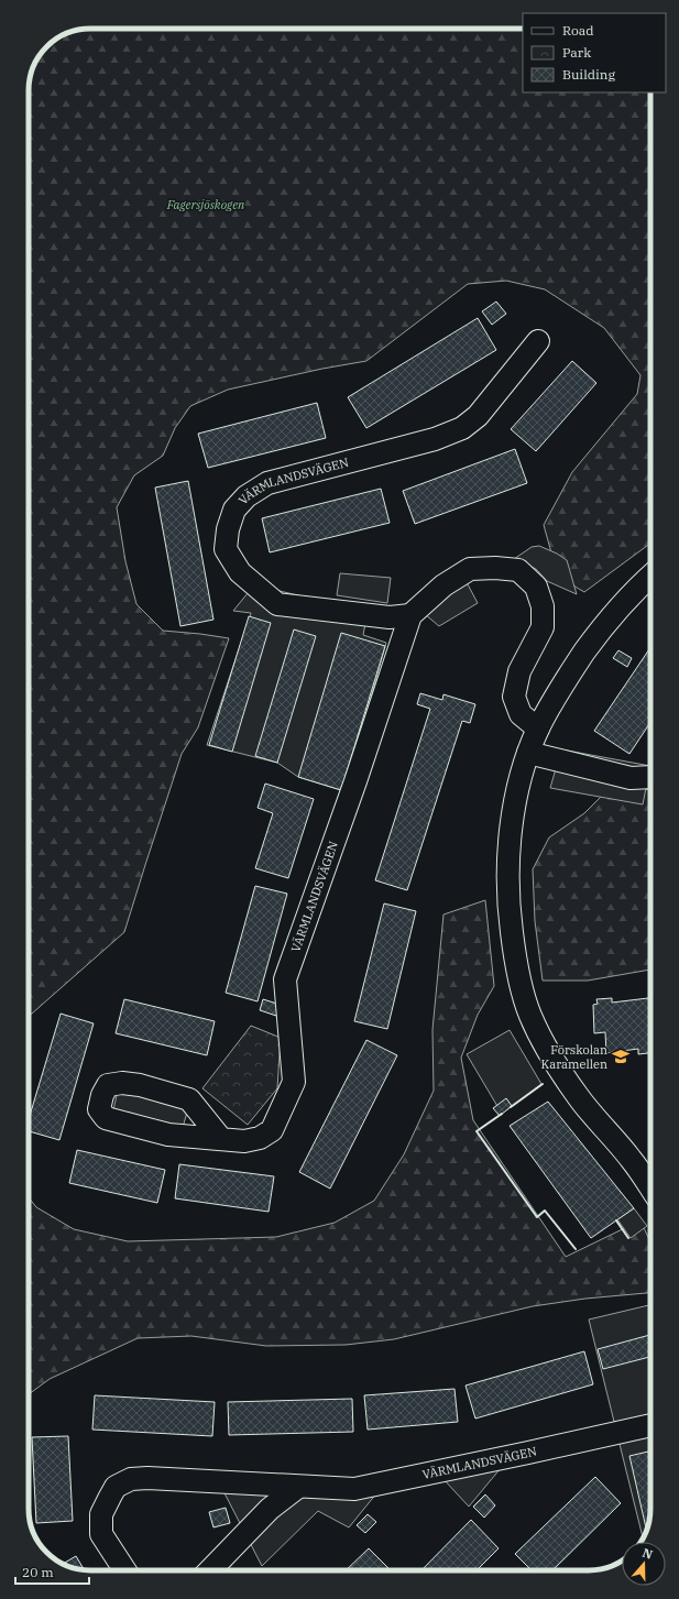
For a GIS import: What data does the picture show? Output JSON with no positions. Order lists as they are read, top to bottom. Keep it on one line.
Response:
{"streets":{"street":["VÄRMLANDSVÄGEN"]},"parks":["Fagersjöskogen"],"places":{"school or university":["Förskolan Karamellen"]},"legend":["Road","Park","Building"],"scale_bar":"20 m","north":"top"}
